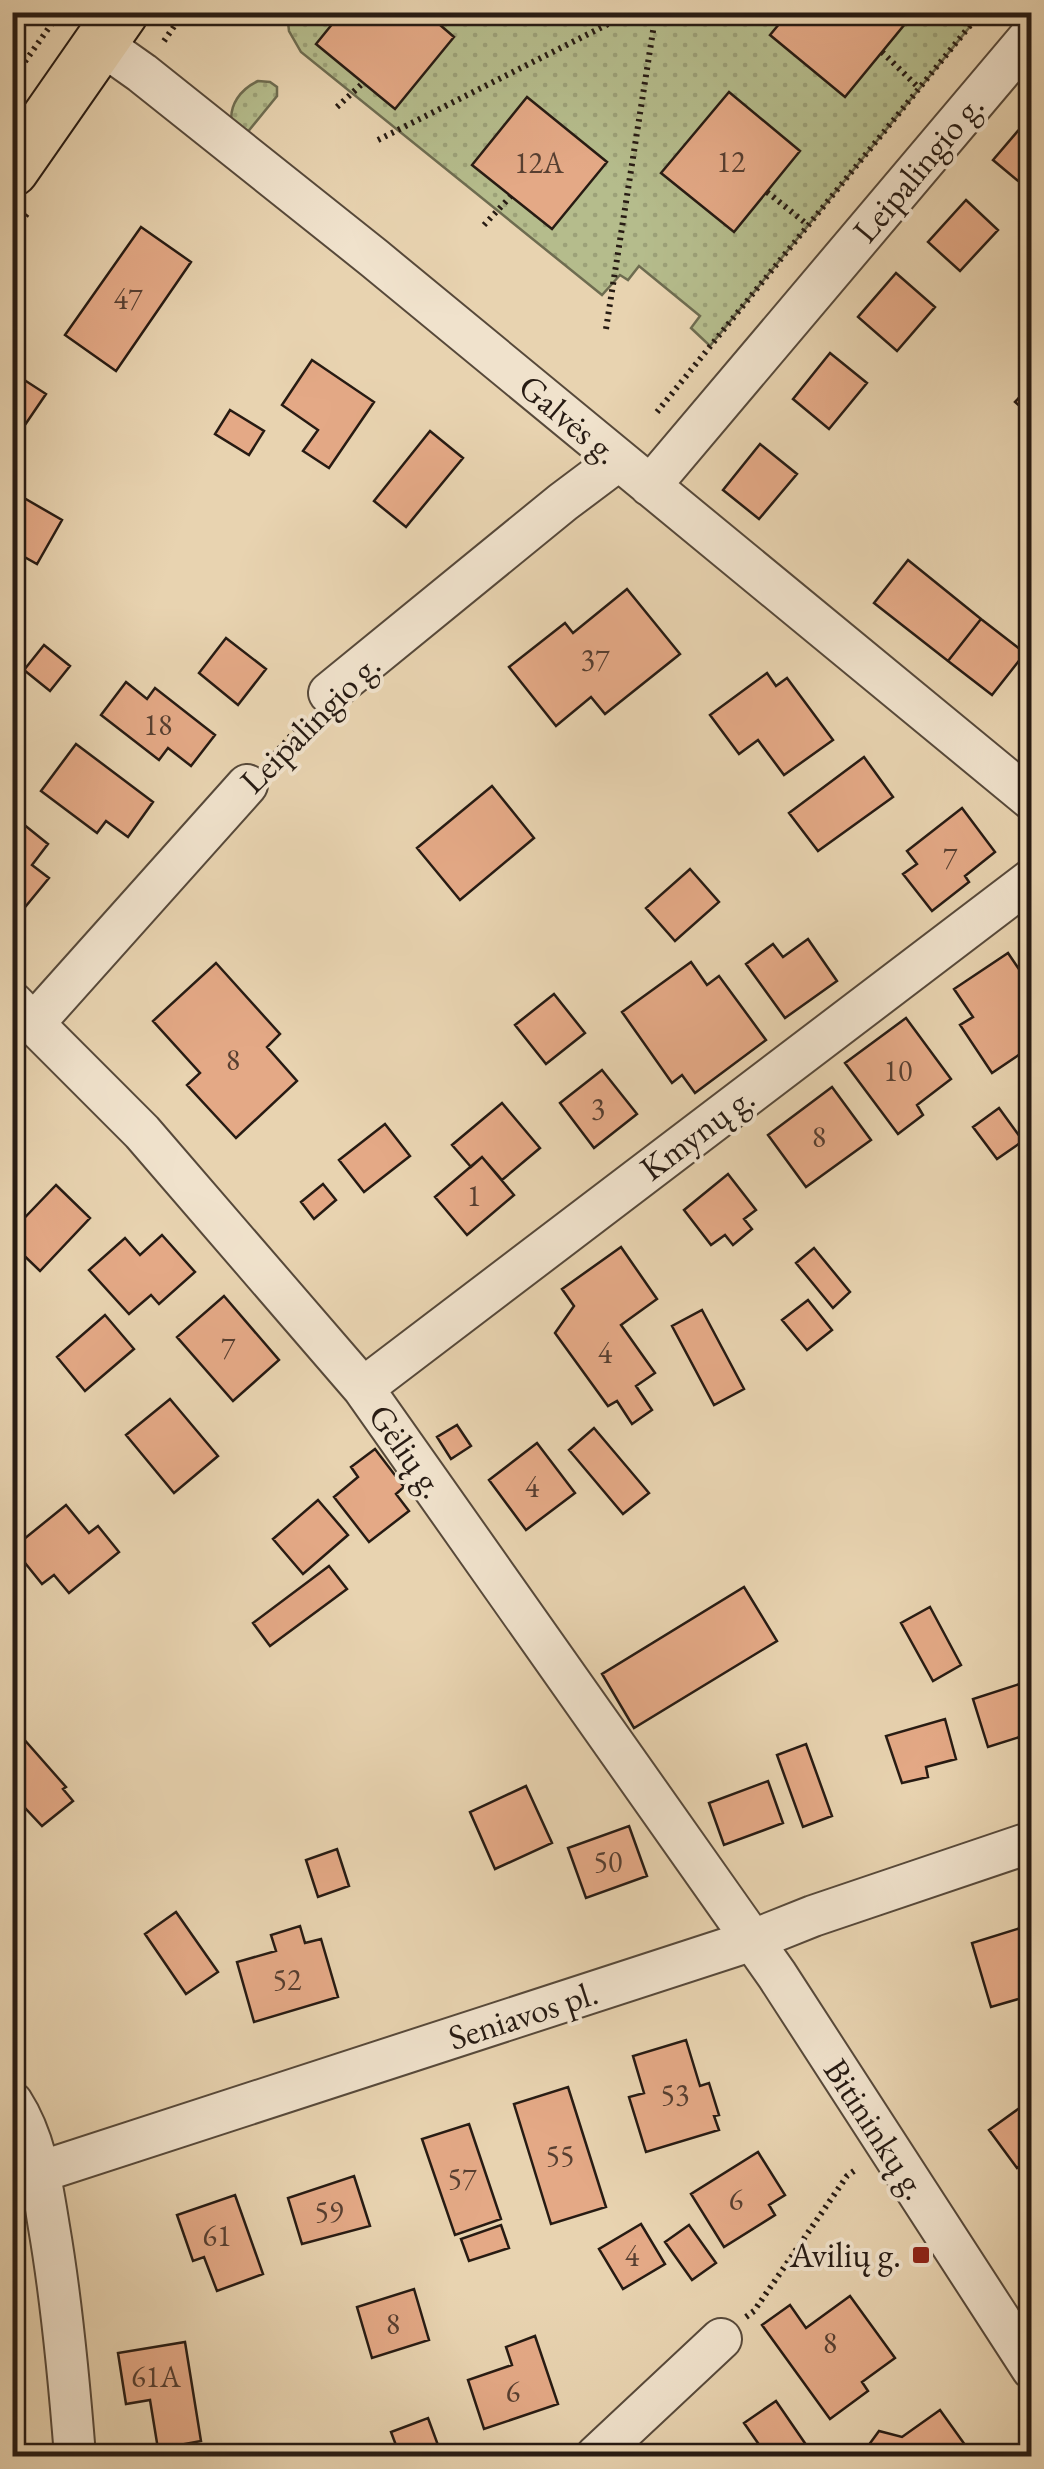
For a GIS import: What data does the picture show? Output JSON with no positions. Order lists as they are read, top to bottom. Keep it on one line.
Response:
{"streets":{"street":["Leipalingio g.","Galvės g.","Kmynų g.","Gėlių g.","Seniavos pl.","Bitininkų g."]},"crossings":[["Leipalingio g.","Galvės g."],["Leipalingio g.","Gėlių g."],["Kmynų g.","Gėlių g."],["Gėlių g.","Seniavos pl."],["Gėlių g.","Bitininkų g."],["Seniavos pl.","Bitininkų g."]],"places":{"transit":["Avilių g."]},"house_numbers":["12","12A","47","37","18","7","8","10","3","8","1","7","4","4","50","52","53","55","57","6","59","61","4","8","8","61A","6"]}
